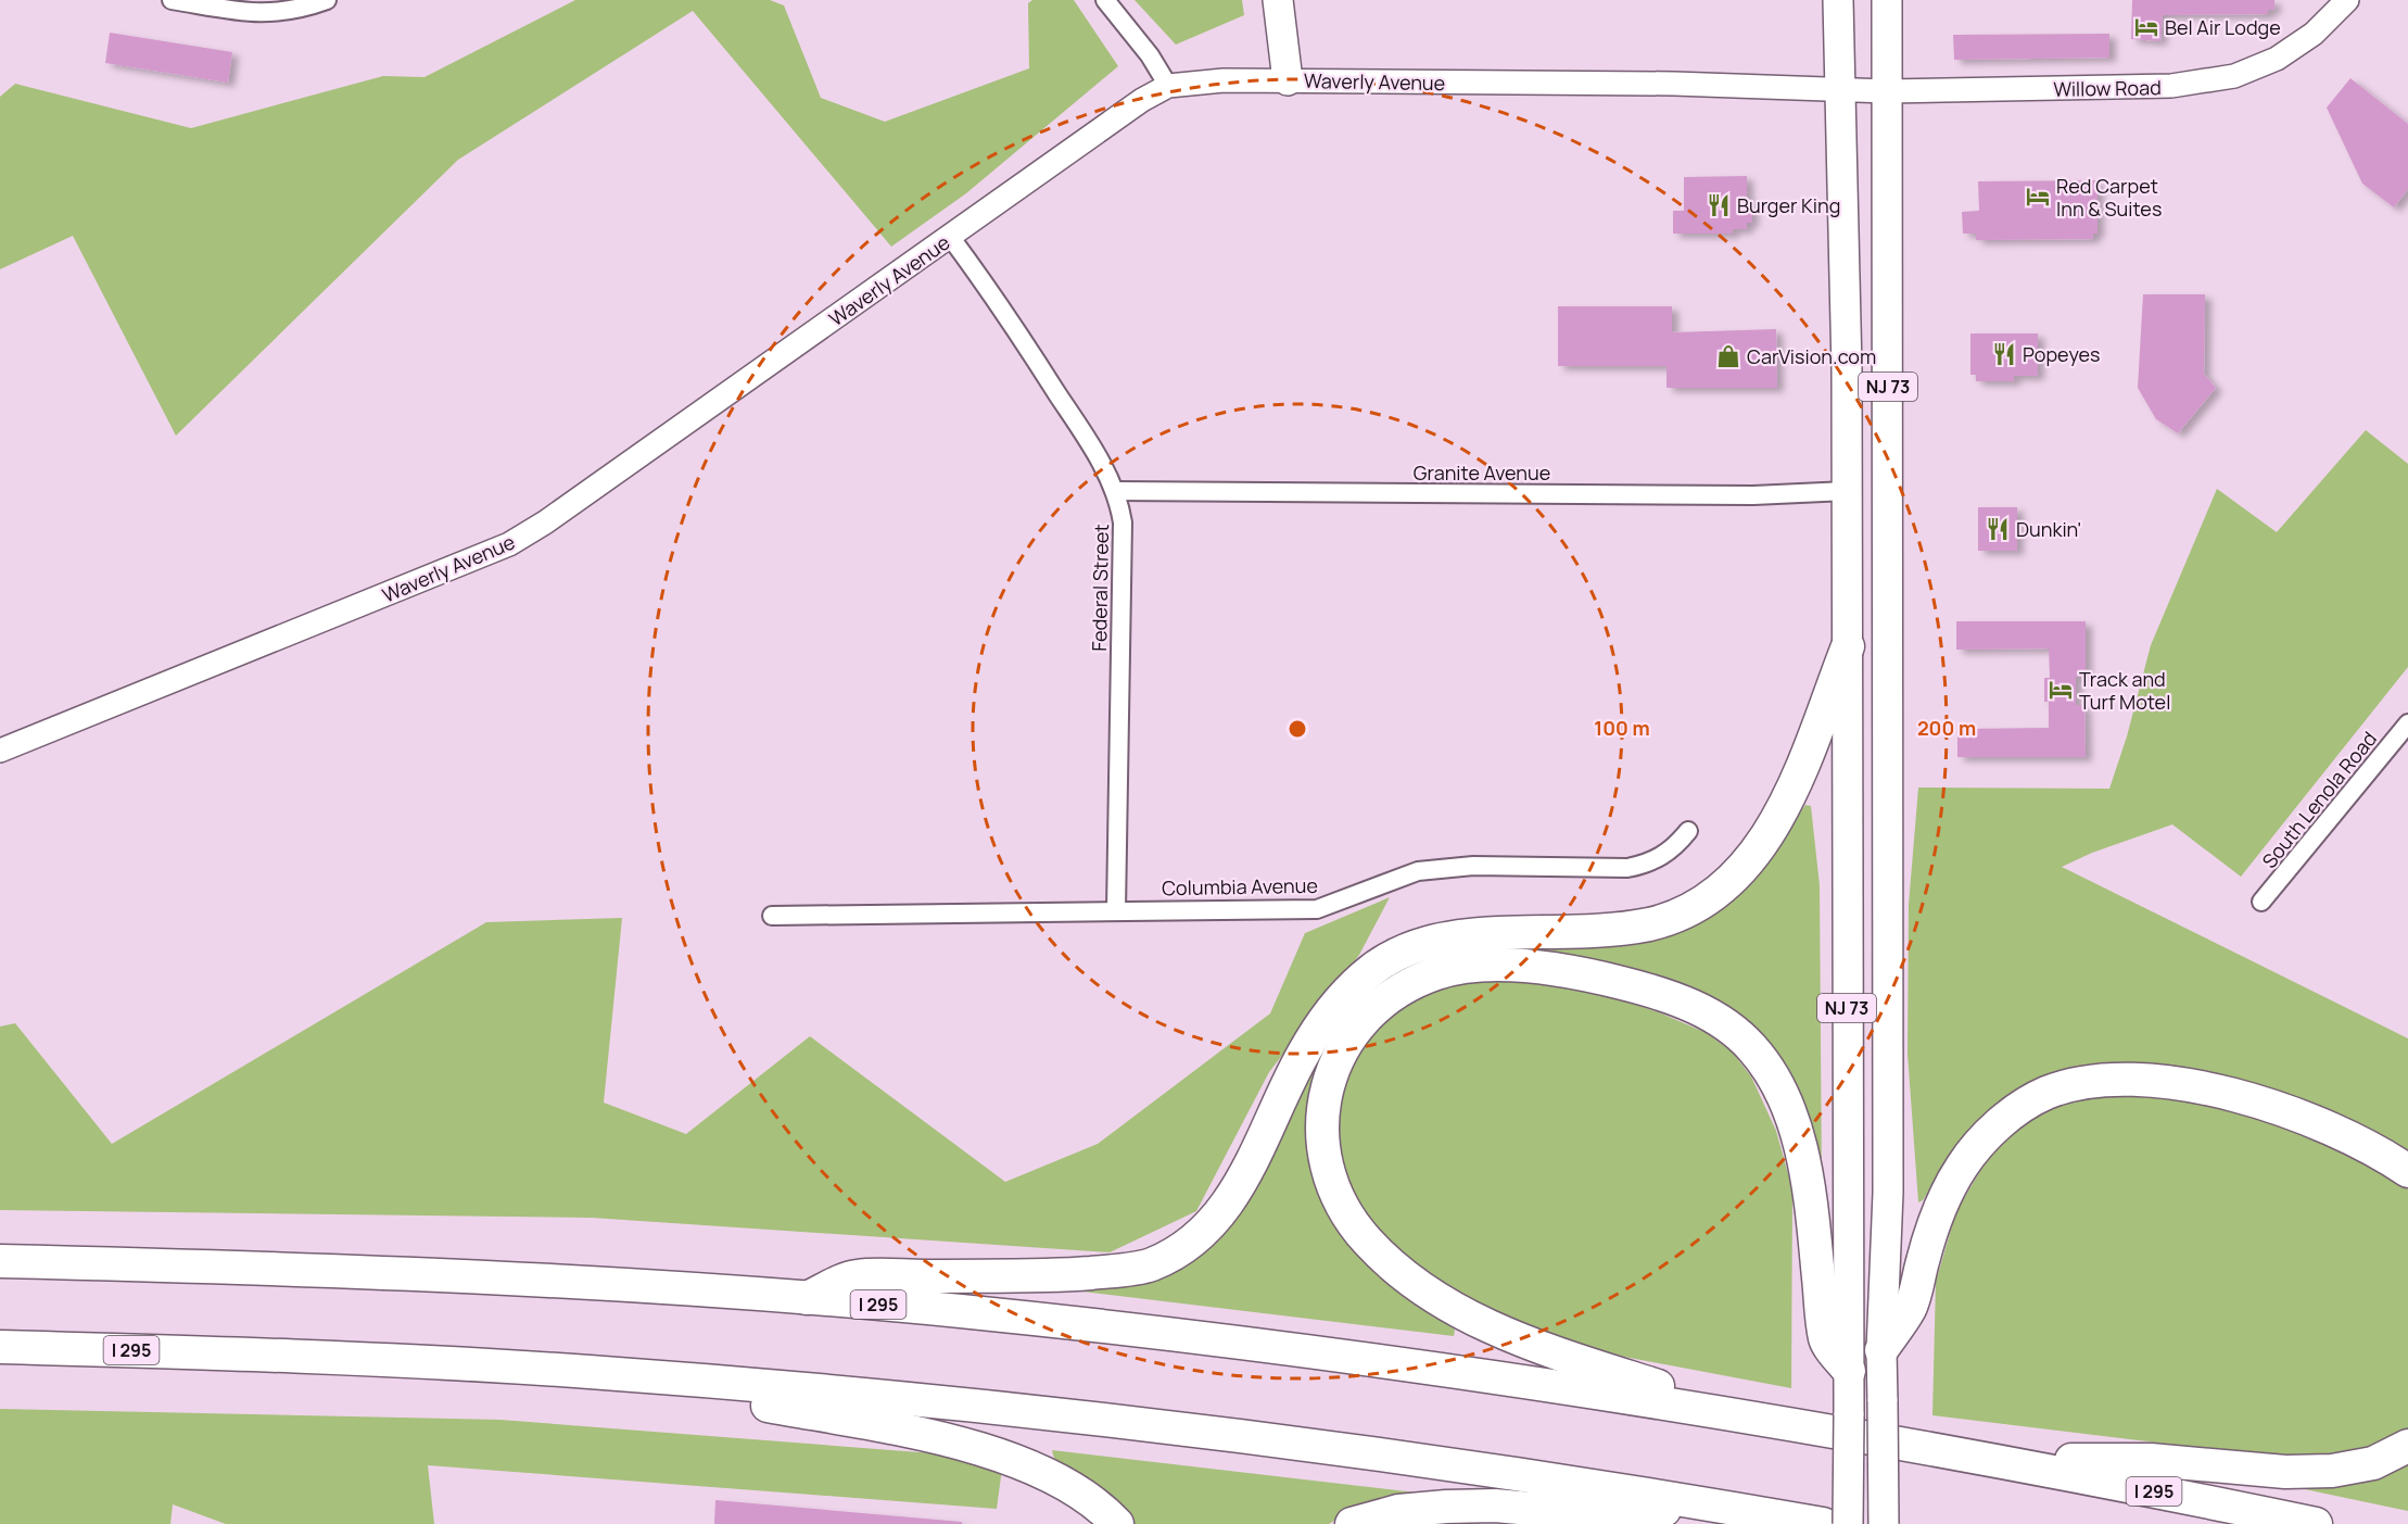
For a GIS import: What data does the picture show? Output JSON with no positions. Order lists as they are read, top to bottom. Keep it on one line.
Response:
{"streets":{"highway":["NJ 73","I 295"],"street":["Waverly Avenue","Willow Road","Granite Avenue","Federal Street","South Lenola Road","Columbia Avenue"]},"crossings":[["Waverly Avenue","Willow Road"],["Waverly Avenue","NJ 73"],["Waverly Avenue","Federal Street"],["Willow Road","NJ 73"],["NJ 73","Granite Avenue"],["Granite Avenue","Federal Street"],["Federal Street","Columbia Avenue"]],"places":{"hotel":["Bel Air Lodge","Red Carpet Inn & Suites","Track and Turf Motel"],"restaurant":["Burger King","Popeyes","Dunkin'"],"shop":["CarVision.com"]},"rings":["100 m","200 m"]}
